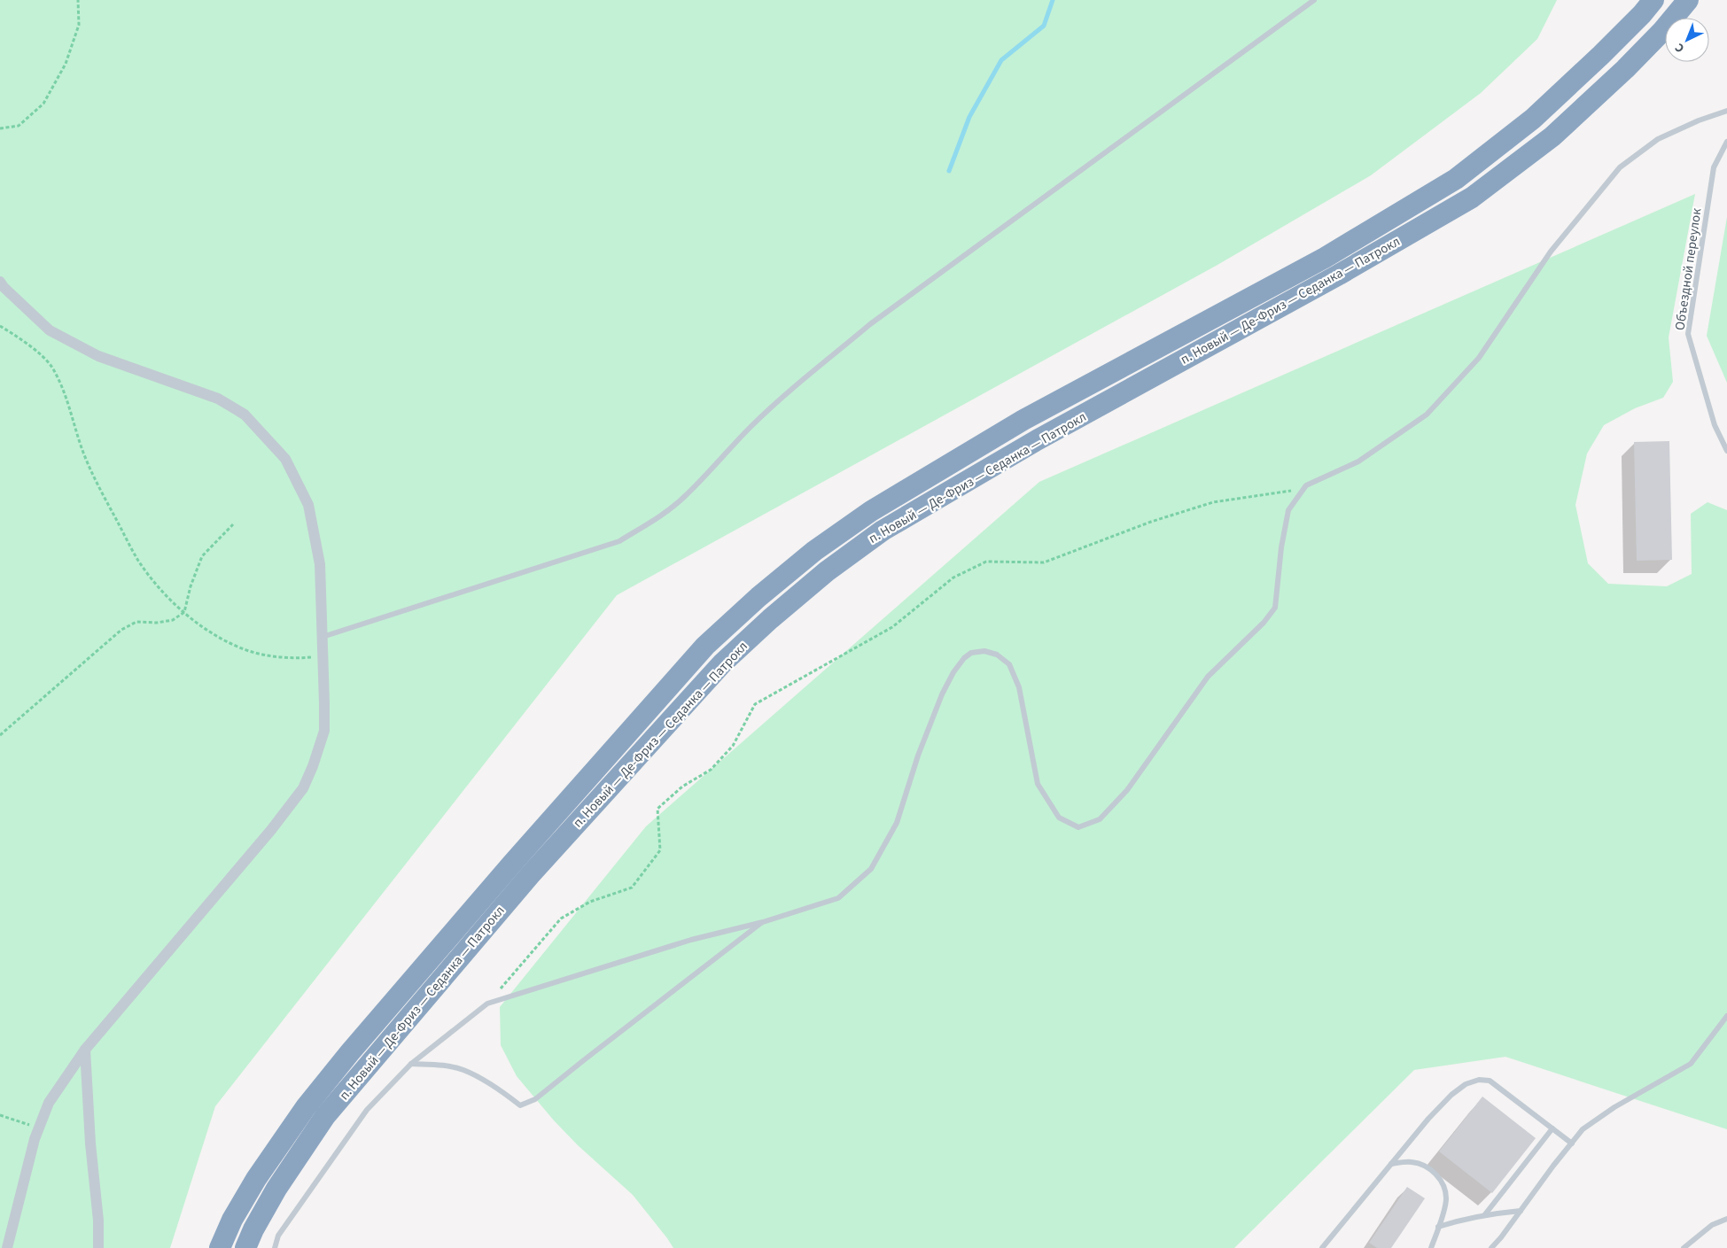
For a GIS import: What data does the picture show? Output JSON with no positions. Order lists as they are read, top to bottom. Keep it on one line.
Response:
{"streets":{"highway":["п. Новый — Де-Фриз — Седанка — Патрокл"],"lane":["Объездной переулок"]},"north":"bottom left"}
